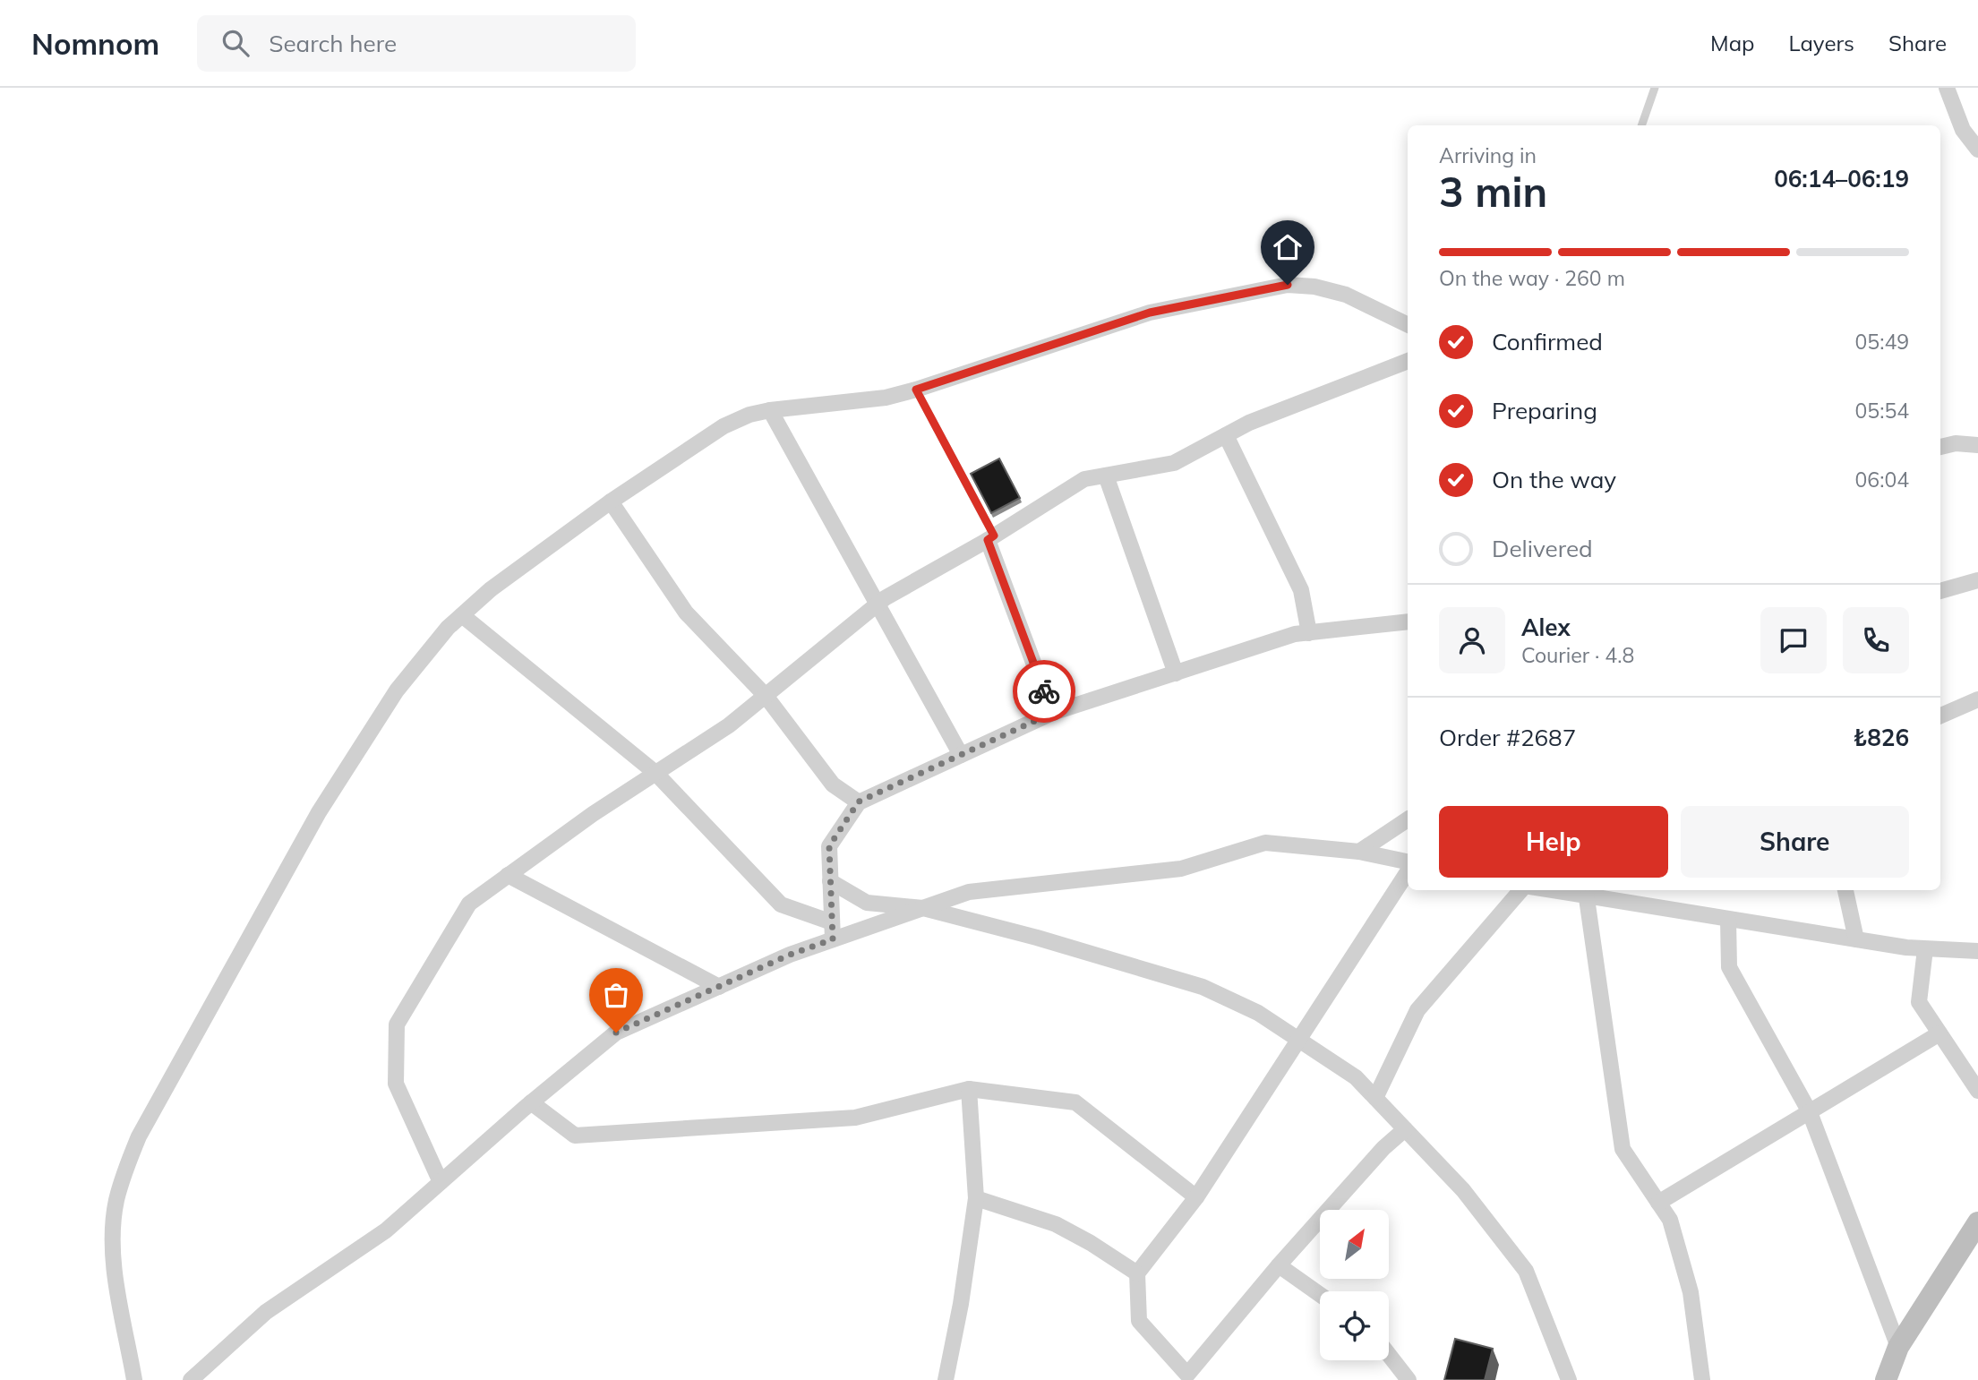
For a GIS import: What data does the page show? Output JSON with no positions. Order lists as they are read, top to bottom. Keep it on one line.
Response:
{"north":"top right","page":{"header":"Nomnom","search":"Search here","nav":["Map","Layers","Share"],"heading":["3 min","Arriving in","06:14–06:19"],"panel":["Alex","Courier · 4.8","Order #2687","₺826"],"bar":"On the way · 260 m","list":[["Confirmed","05:49"],["Preparing","05:54"],["On the way","06:04"],"Delivered"],"buttons":["Help","Share"]}}
